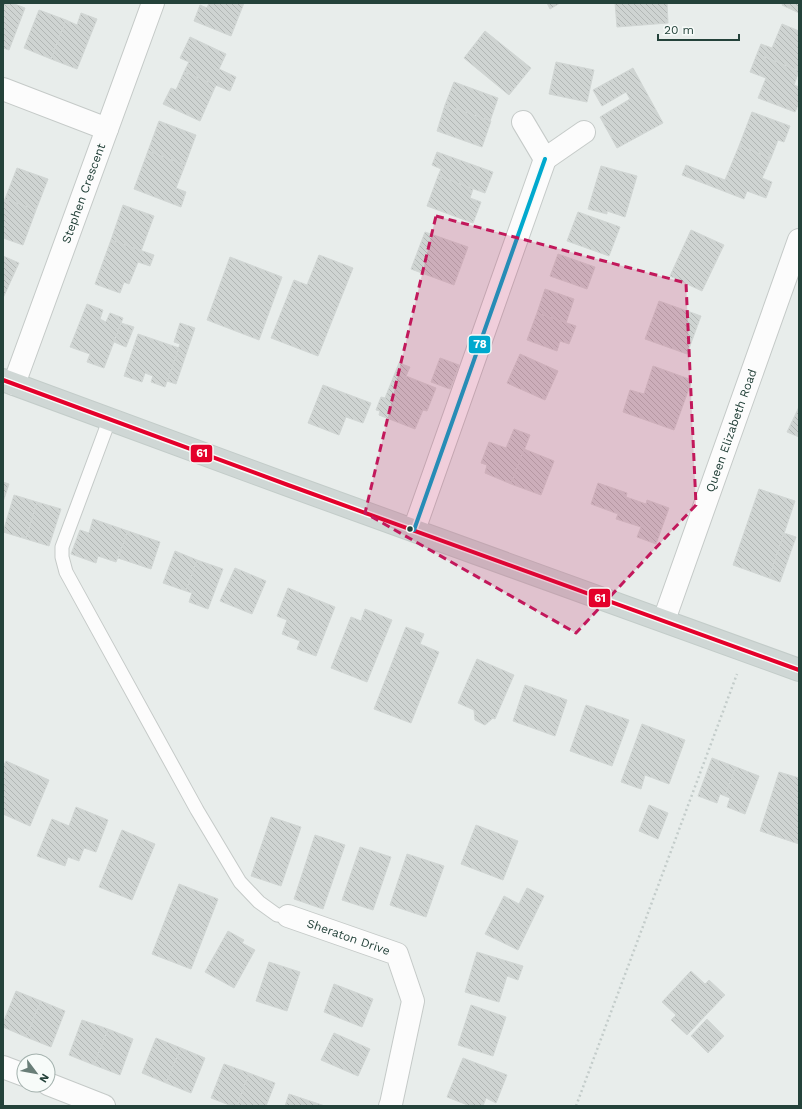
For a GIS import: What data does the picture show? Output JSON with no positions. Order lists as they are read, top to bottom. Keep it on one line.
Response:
{"streets":{"street":["Stephen Crescent","Queen Elizabeth Road","Sheraton Drive"]},"lines":["transit line 78","transit line 61"],"scale_bar":"20 m","north":"bottom right"}
